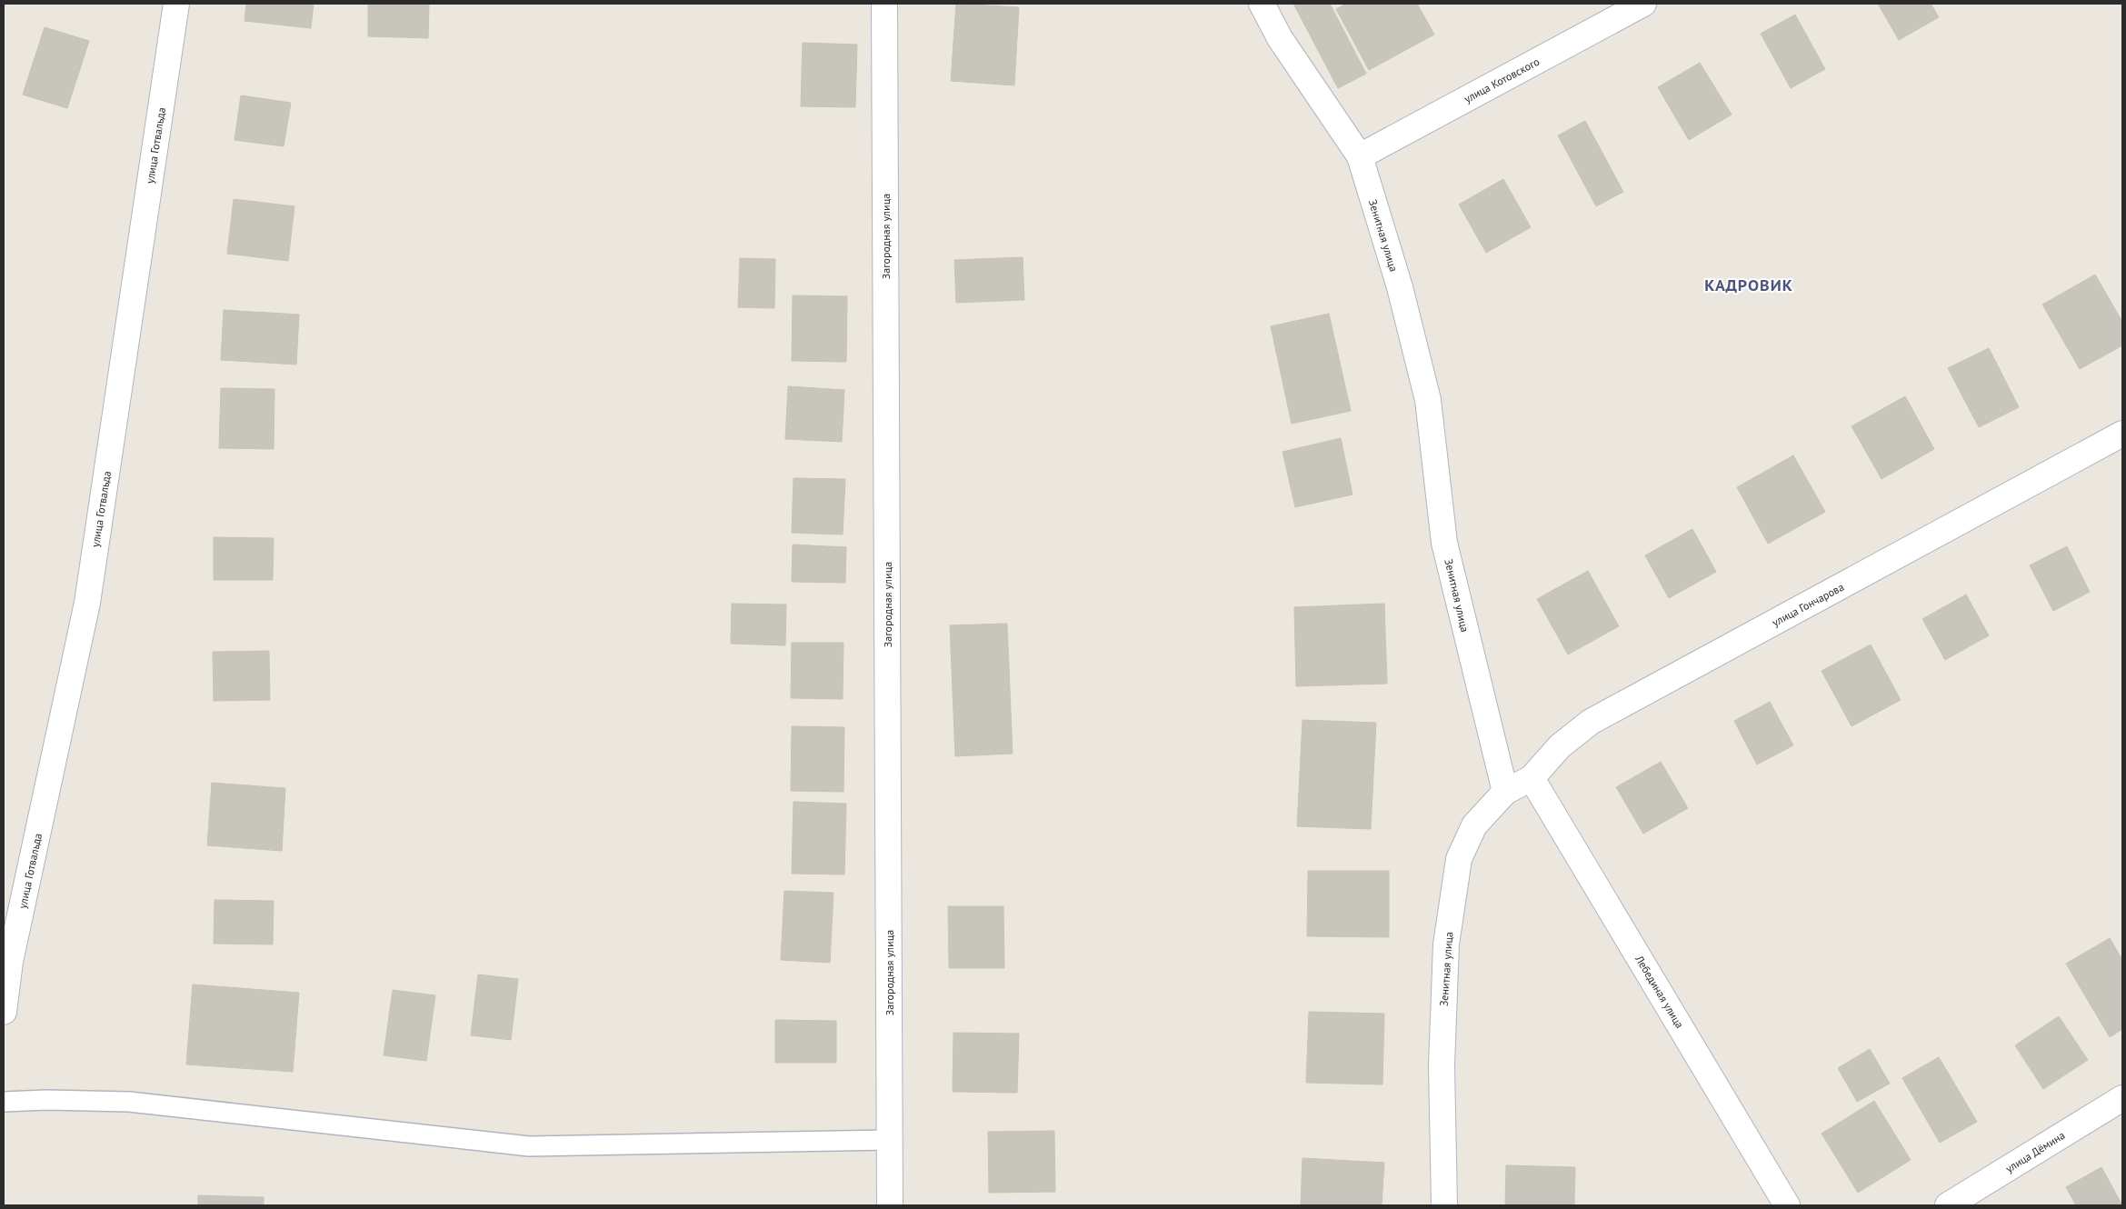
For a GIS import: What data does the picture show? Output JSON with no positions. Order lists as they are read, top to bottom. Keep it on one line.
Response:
{"streets":{"street":["улица Котовского","улица Готвальда","Зенитная улица","Загородная улица","улица Гончарова","Лебединая улица","улица Дёмина"]},"crossings":[["улица Котовского","Зенитная улица"],["Зенитная улица","улица Гончарова"],["улица Гончарова","Лебединая улица"]],"districts":["КАДРОВИК"]}
